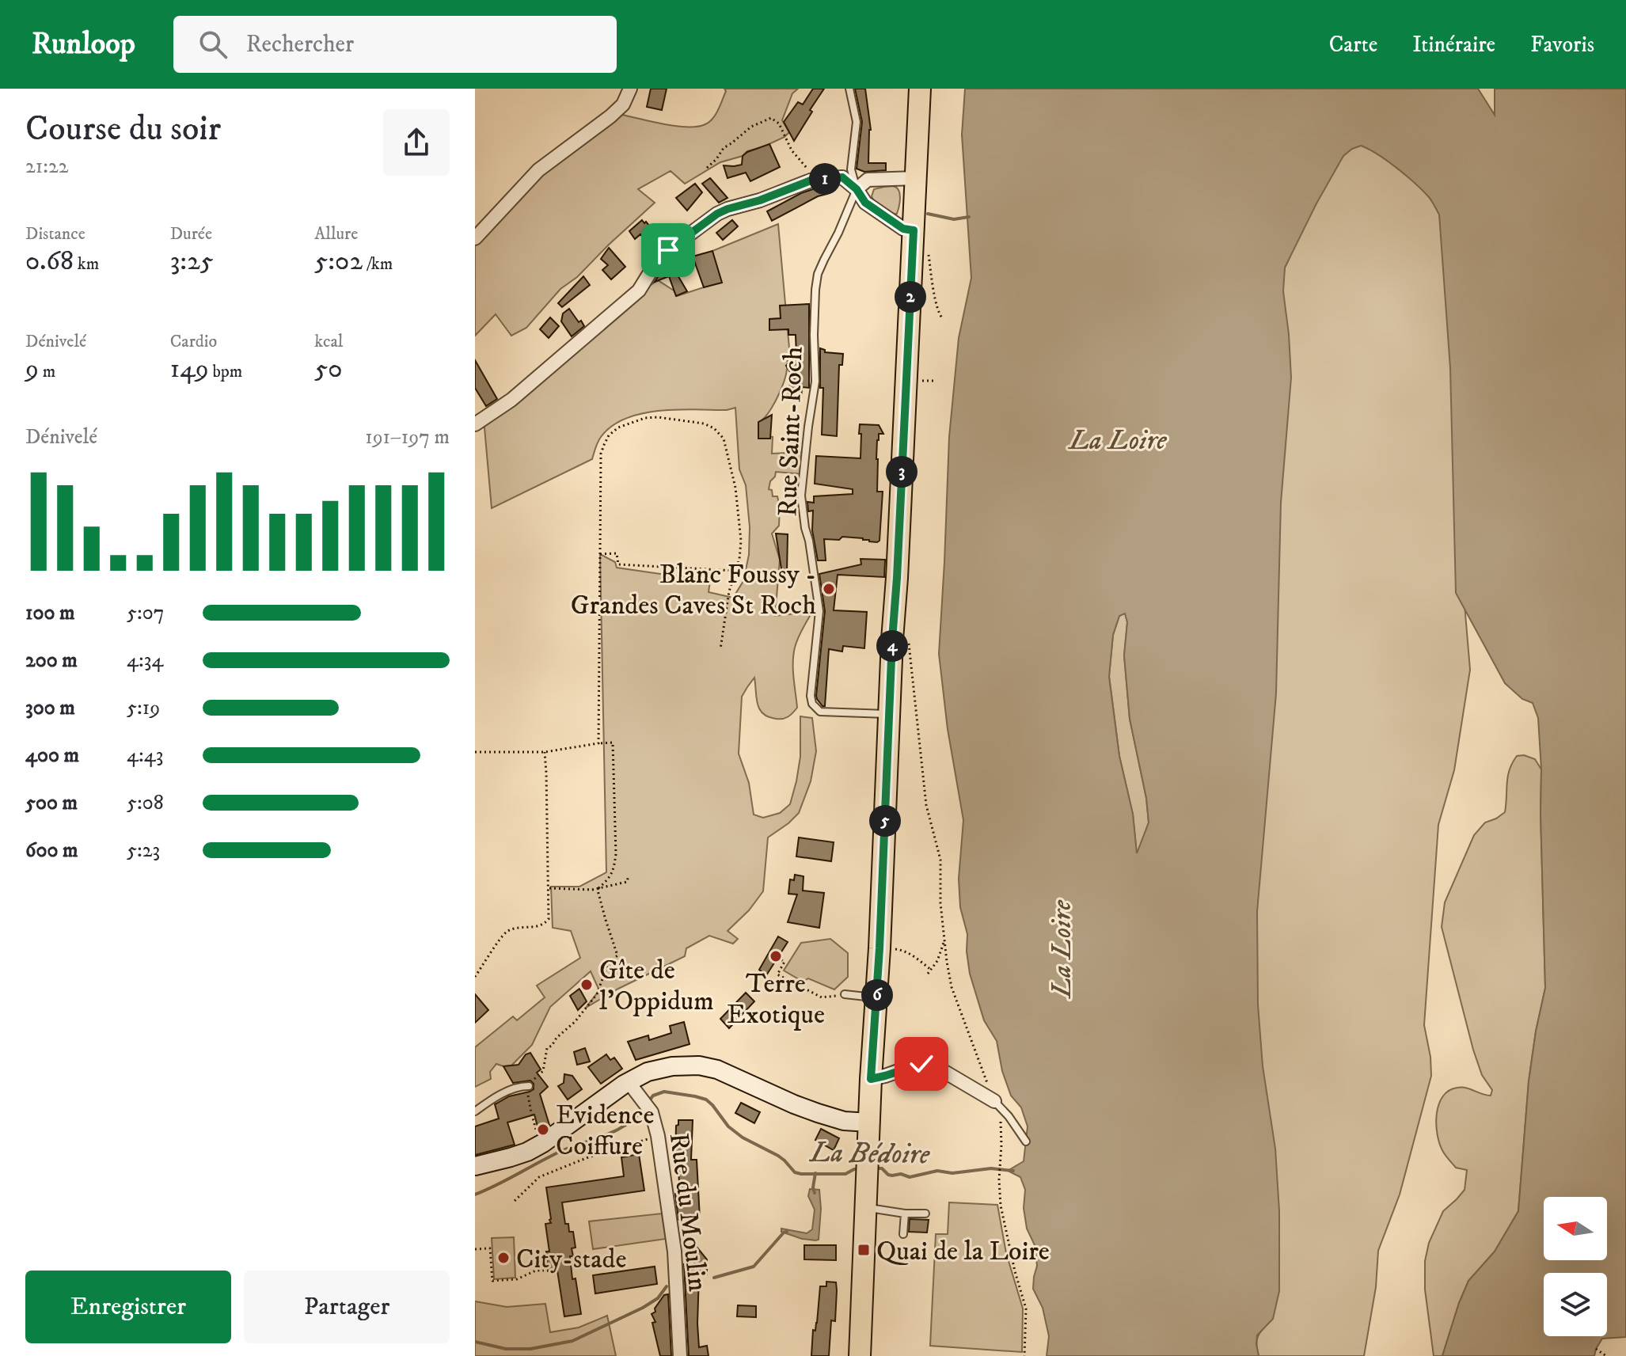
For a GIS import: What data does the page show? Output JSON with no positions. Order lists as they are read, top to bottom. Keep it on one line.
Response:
{"streets":{"street":["Rue du Moulin"],"lane":["Rue Saint-Roch"]},"water":["La Loire","La Bédoire"],"places":{"other":["Blanc Foussy - Grandes Caves St Roch","Terre Exotique","Gîte de l'Oppidum","Evidence Coiffure","City-stade"],"transit":["Quai de la Loire"]},"north":"left","page":{"header":"Runloop","search":"Rechercher","nav":["Carte","Itinéraire","Favoris"],"heading":["Course du soir","21:22"],"pins":["1","2","3","4","5","6"],"stats":[["Distance","0.68 km"],["Durée","3:25"],["Allure","5:02 /km"],["Dénivelé","9 m"],["Cardio","149 bpm"],["kcal","50"]],"chart":["Dénivelé","191–197 m"],"list":[{"name":"100 m","note":"5:07"},{"name":"200 m","note":"4:34"},{"name":"300 m","note":"5:19"},{"name":"400 m","note":"4:43"},{"name":"500 m","note":"5:08"},{"name":"600 m","note":"5:23"}],"buttons":["Enregistrer","Partager"]}}
